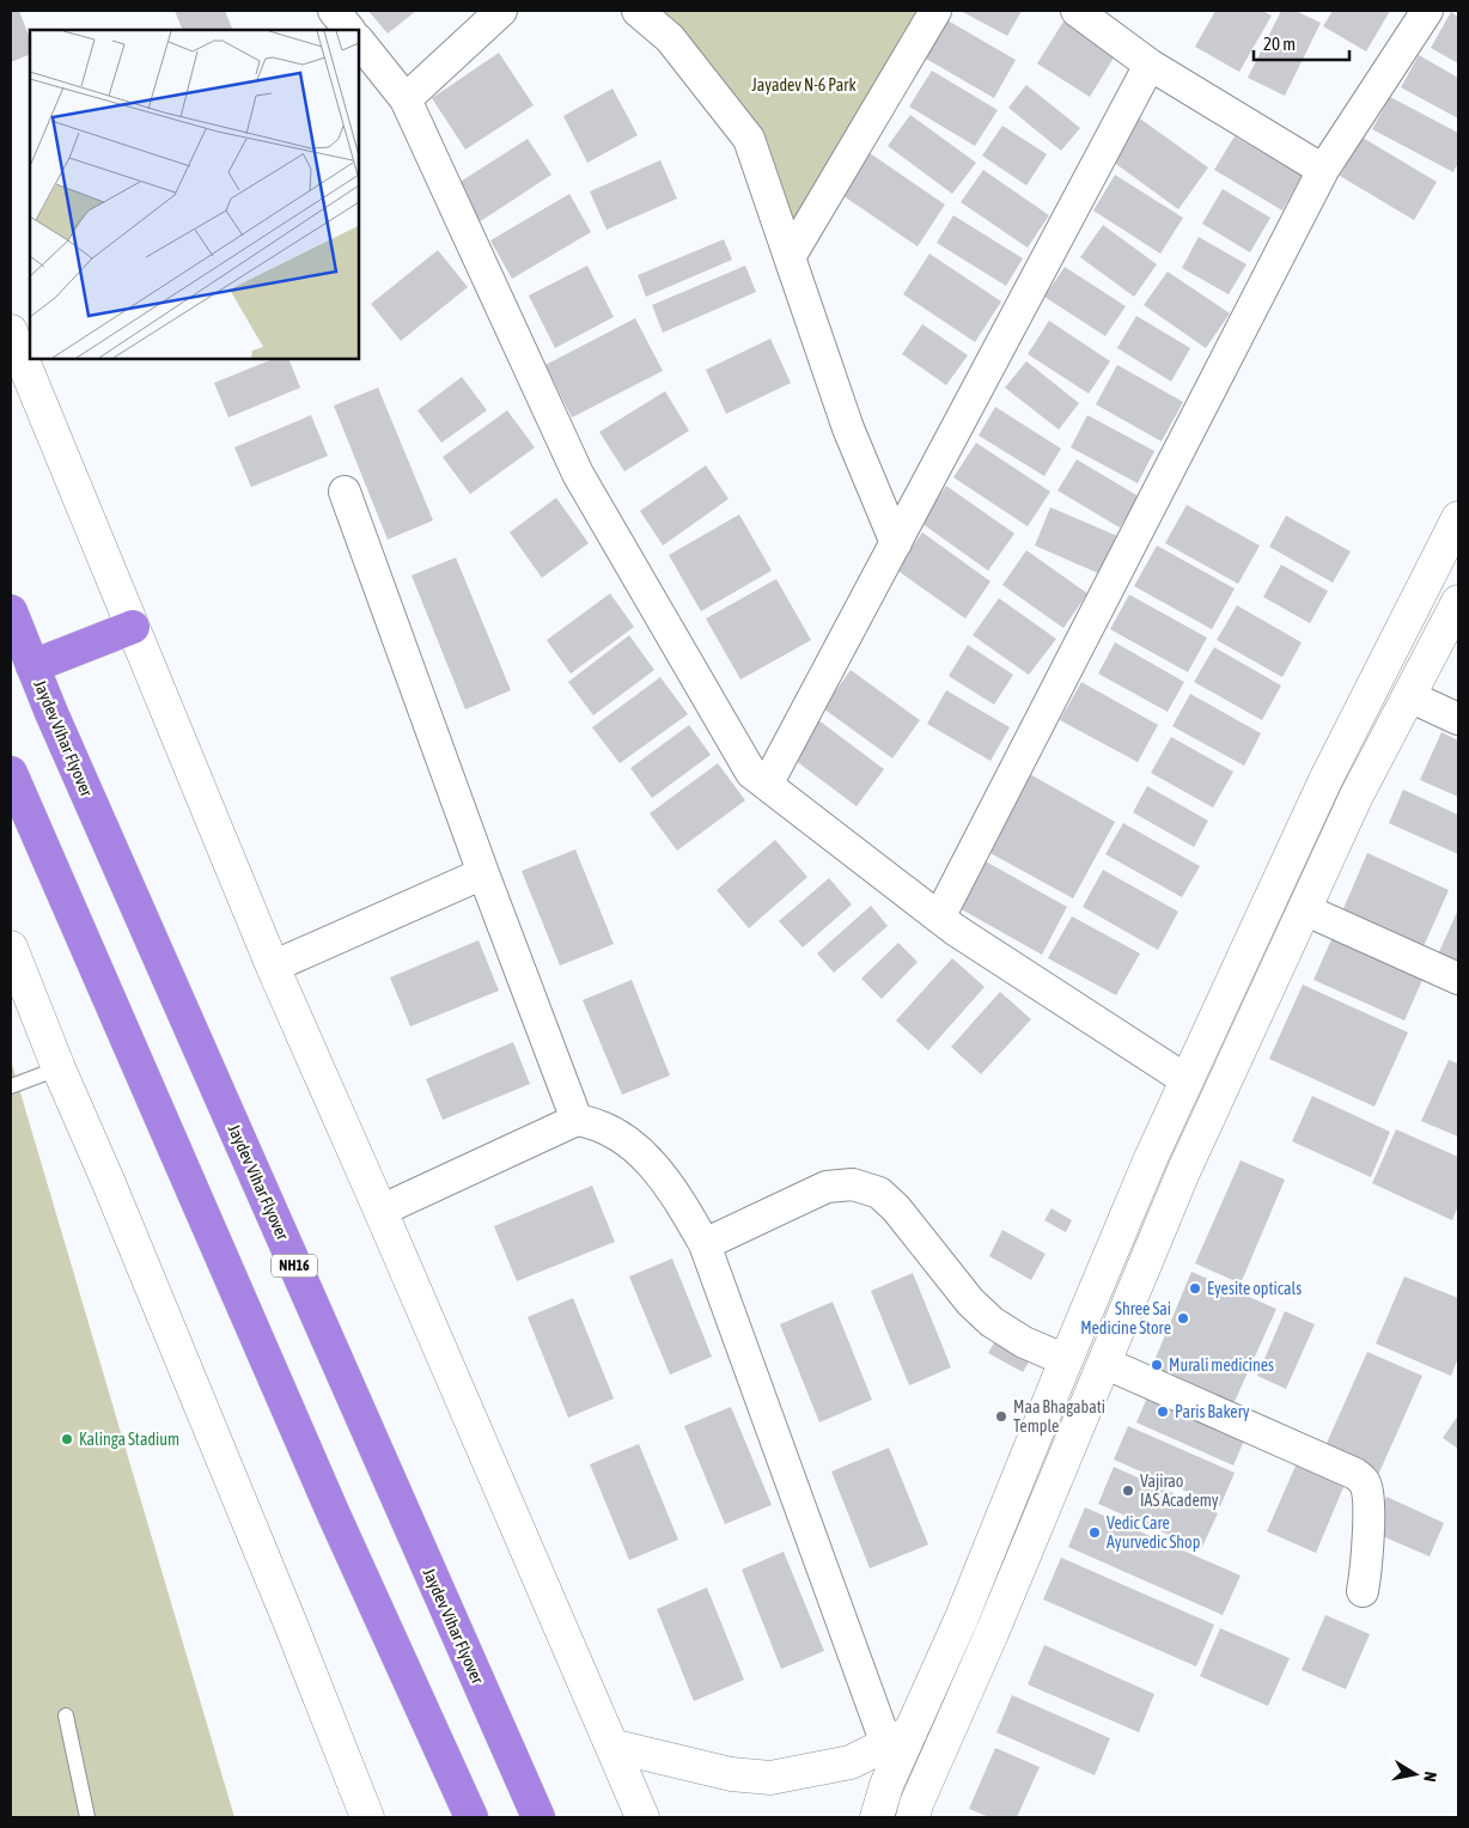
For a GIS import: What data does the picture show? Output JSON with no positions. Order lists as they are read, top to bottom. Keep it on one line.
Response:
{"streets":{"highway":["Jaydev Vihar Flyover","NH16"]},"parks":["Jayadev N-6 Park"],"places":["Eyesite opticals","Shree Sai Medicine Store","Murali medicines","Paris Bakery","Maa Bhagabati Temple","Kalinga Stadium","Vajirao IAS Academy","Vedic Care Ayurvedic Shop"],"scale_bar":"20 m","north":"right"}
